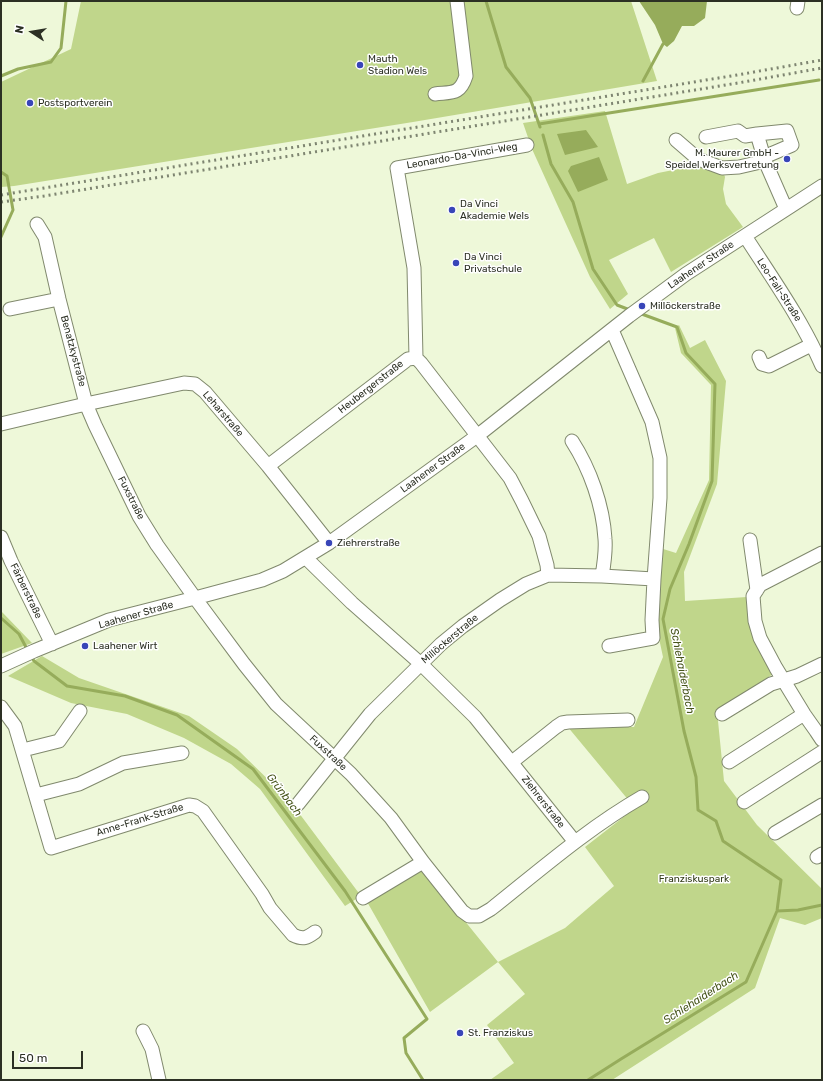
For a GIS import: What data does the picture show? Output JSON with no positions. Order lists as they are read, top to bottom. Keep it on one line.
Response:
{"streets":{"street":["Leonardo-Da-Vinci-Weg","Laahener Straße","Leo-Fall-Straße","Benatzkystraße","Heubergerstraße","Leharstraße","Fuxstraße","Färberstraße","Millöckerstraße","Ziehrerstraße","Anne-Frank-Straße"]},"crossings":[["Leonardo-Da-Vinci-Weg","Heubergerstraße"],["Laahener Straße","Leo-Fall-Straße"],["Laahener Straße","Heubergerstraße"],["Laahener Straße","Leharstraße"],["Laahener Straße","Fuxstraße"],["Laahener Straße","Färberstraße"],["Laahener Straße","Ziehrerstraße"],["Benatzkystraße","Leharstraße"],["Benatzkystraße","Fuxstraße"],["Heubergerstraße","Leharstraße"],["Heubergerstraße","Millöckerstraße"],["Leharstraße","Fuxstraße"],["Fuxstraße","Millöckerstraße"],["Fuxstraße","Ziehrerstraße"],["Millöckerstraße","Ziehrerstraße"]],"water":["Schlehaiderbach","Grünbach"],"parks":["Franziskuspark"],"places":["Mauth Stadion Wels","Postsportverein","M. Maurer GmbH - Speidel Werksvertretung","Da Vinci Akademie Wels","Da Vinci Privatschule","Millöckerstraße","Ziehrerstraße","Laahener Wirt","St. Franziskus"],"scale_bar":"50 m","north":"left"}
